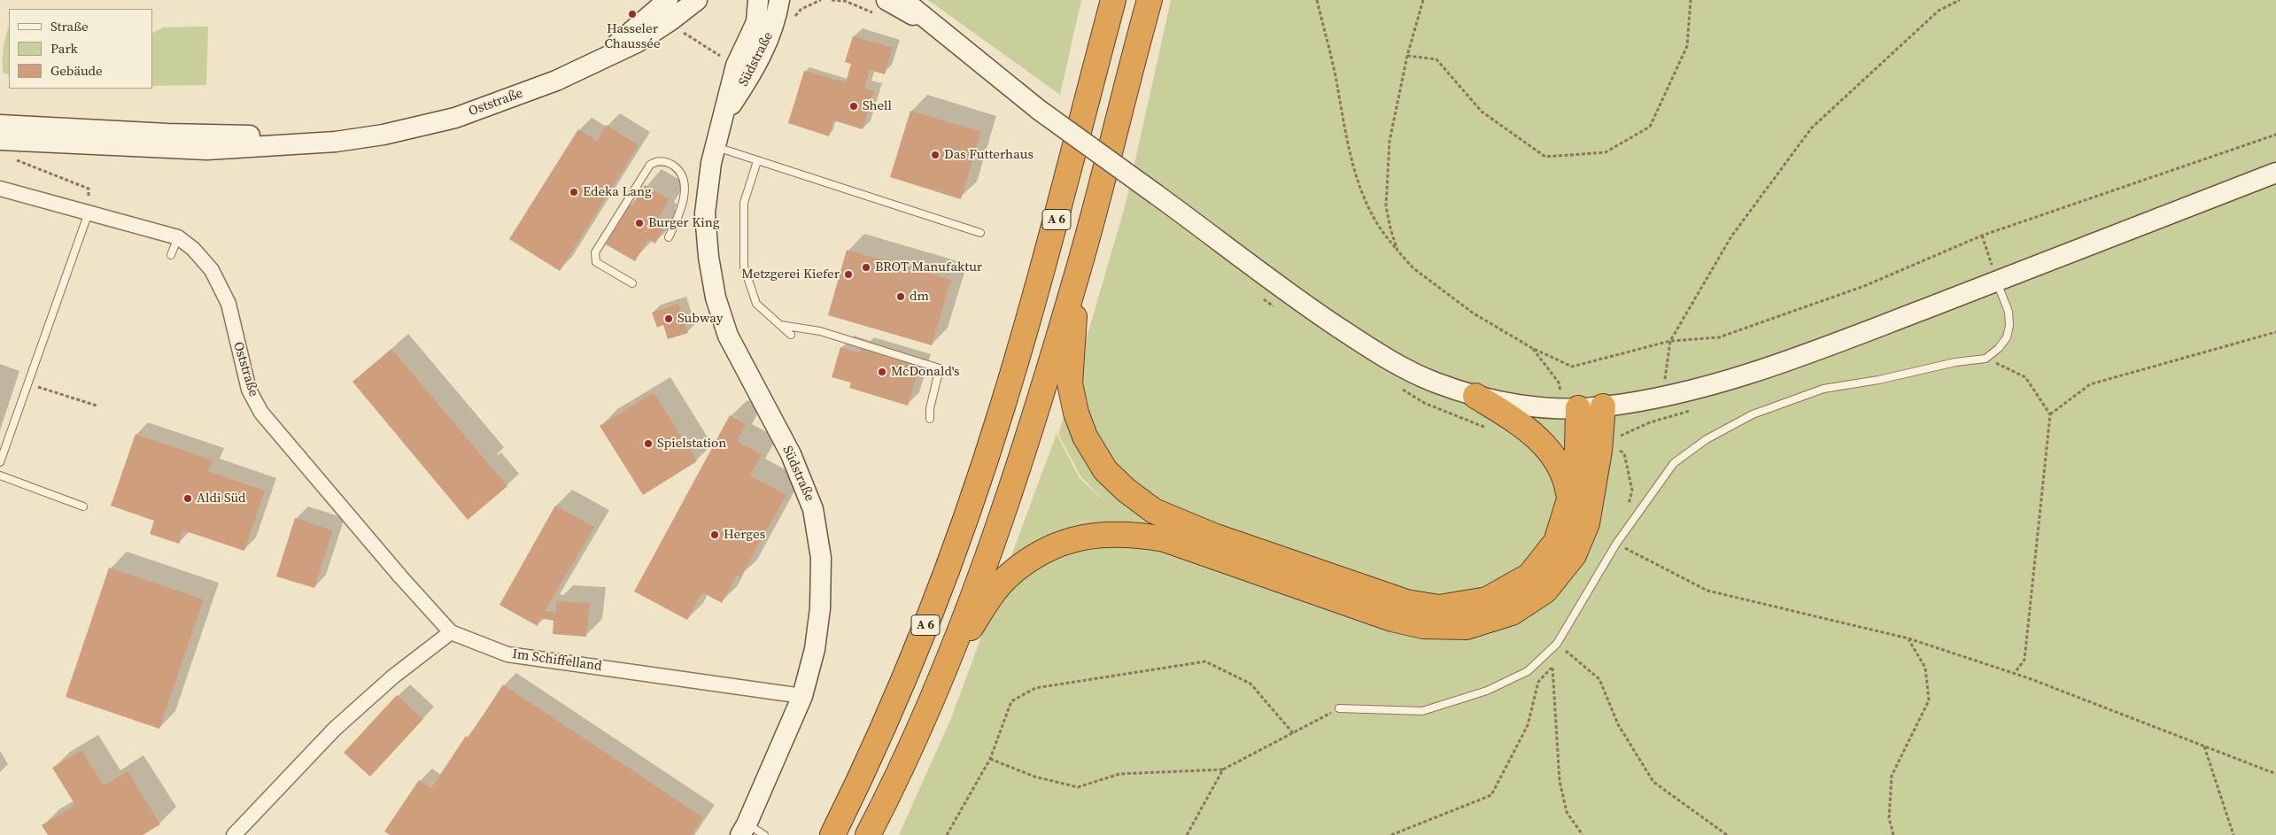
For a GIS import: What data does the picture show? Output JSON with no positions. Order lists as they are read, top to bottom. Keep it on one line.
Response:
{"streets":{"highway":["A 6"],"main road":["Südstraße","Oststraße"],"street":["Im Schiffelland"]},"crossings":[["Südstraße","Im Schiffelland"],["Oststraße","Im Schiffelland"]],"places":["Hasseler Chaussée","Shell","Das Futterhaus","Edeka Lang","Burger King","BROT Manufaktur","Metzgerei Kiefer","dm","Subway","McDonald's","Spielstation","Aldi Süd","Herges"],"legend":["Straße","Park","Gebäude"]}
